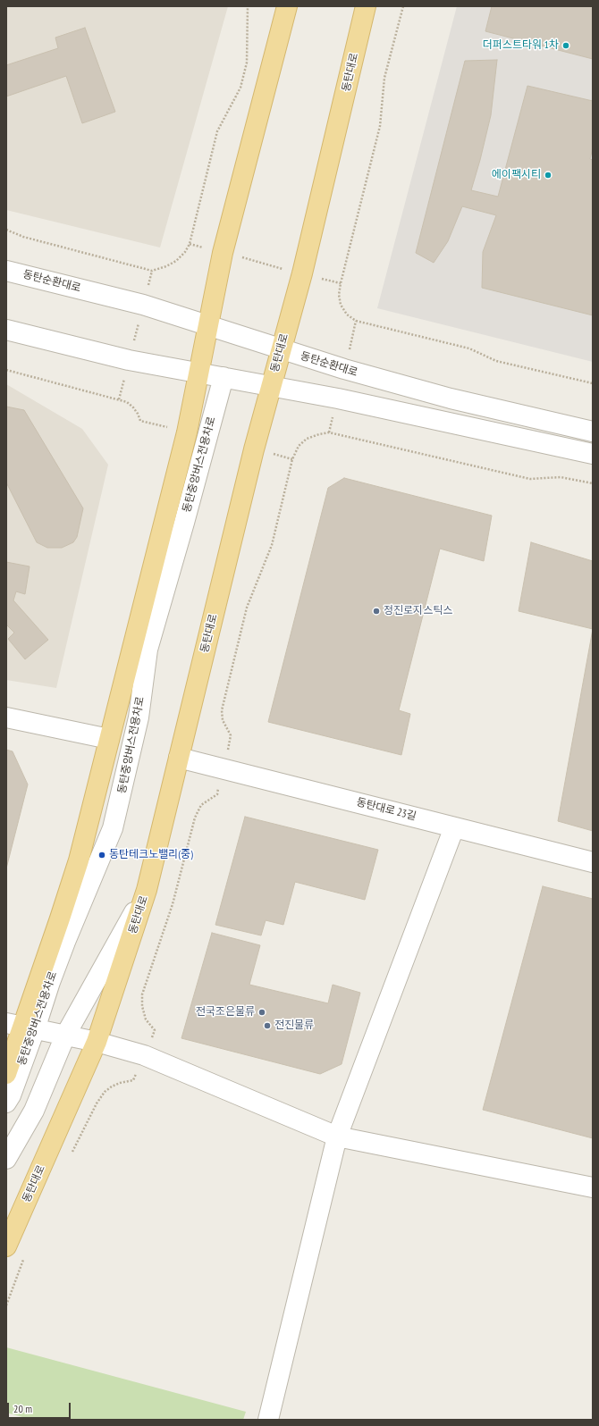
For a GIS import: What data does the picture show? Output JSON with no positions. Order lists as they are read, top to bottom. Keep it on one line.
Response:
{"streets":{"main road":["동탄대로"],"street":["동탄순환대로","동탄중앙버스전용차로","동탄대로 23길"]},"crossings":[["동탄대로","동탄순환대로"],["동탄대로","동탄대로 23길"]],"places":["더퍼스트타워 1차","에이팩시티","정진로지스틱스","동탄테크노밸리(중)","전국조은물류","전진물류"],"scale_bar":"20 m"}
